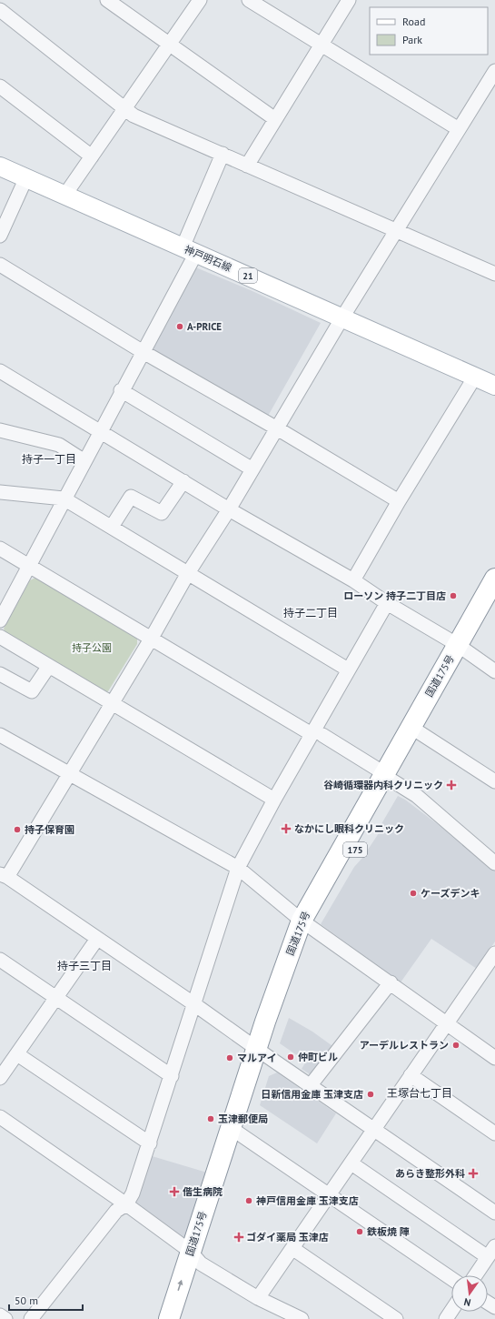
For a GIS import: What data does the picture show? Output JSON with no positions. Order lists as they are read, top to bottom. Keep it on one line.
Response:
{"streets":{"highway":["国道175号","175"],"main road":["神戸明石線","21"]},"districts":["持子一丁目","持子二丁目","持子三丁目","王塚台七丁目"],"parks":["持子公園"],"places":{"other":["A-PRICE","ローソン 持子二丁目店","持子保育園","ケーズデンキ","アーデルレストラン","仲町ビル","マルアイ","日新信用金庫 玉津支店","玉津郵便局","神戸信用金庫 玉津支店","鉄板焼 陣"],"health":["谷崎循環器内科クリニック","なかにし眼科クリニック","あらき整形外科","偕生病院","ゴダイ薬局 玉津店"]},"legend":["Road","Park"],"scale_bar":"50 m","north":"bottom"}
